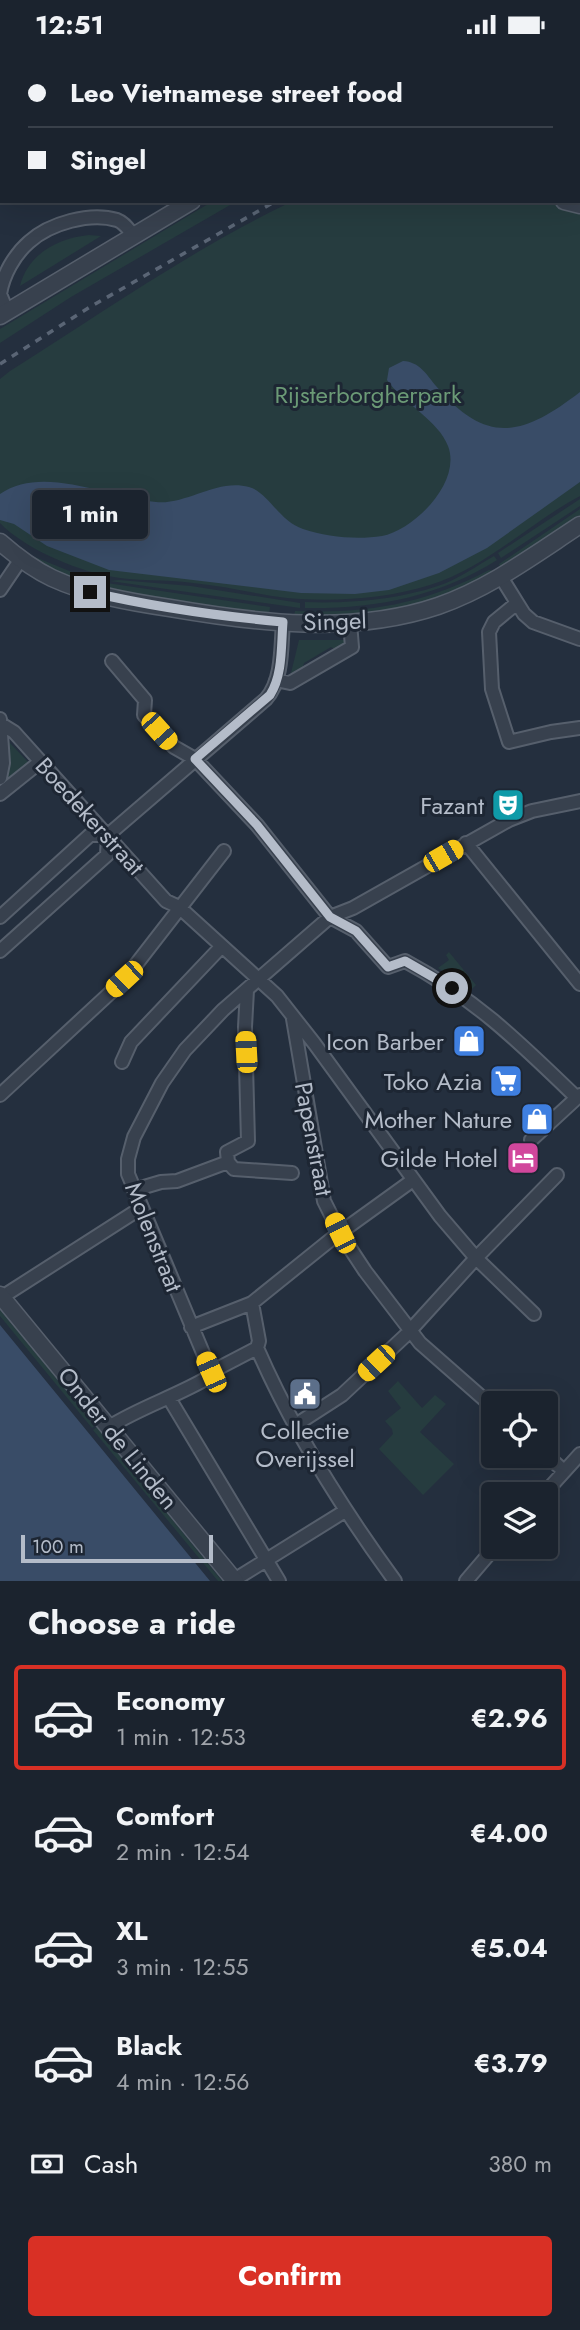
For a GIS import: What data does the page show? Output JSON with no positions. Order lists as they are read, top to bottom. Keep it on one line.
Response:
{"streets":{"street":["Singel","Boedekerstraat","Papenstraat","Molenstraat","Onder de Linden"]},"crossings":[["Boedekerstraat","Papenstraat"],["Boedekerstraat","Molenstraat"]],"parks":["Rijsterborgherpark"],"places":{"theatre":["Fazant"],"shop":["Icon Barber","Mother Nature"],"supermarket":["Toko Azia"],"hotel":["Gilde Hotel"],"public building":["Collectie Overijssel"]},"scale_bar":"100 m","page":{"status":"12:51","banner":["Leo Vietnamese street food","Singel"],"bubble":"1 min","scale":"100 m","heading":"Choose a ride","list":[{"name":"Economy","note":"1 min · 12:53","value":"€2.96"},{"name":"Comfort","note":"2 min · 12:54","value":"€4.00"},{"name":"XL","note":"3 min · 12:55","value":"€5.04"},{"name":"Black","note":"4 min · 12:56","value":"€3.79"}],"pay":["Cash","380 m"],"buttons":"Confirm"}}
